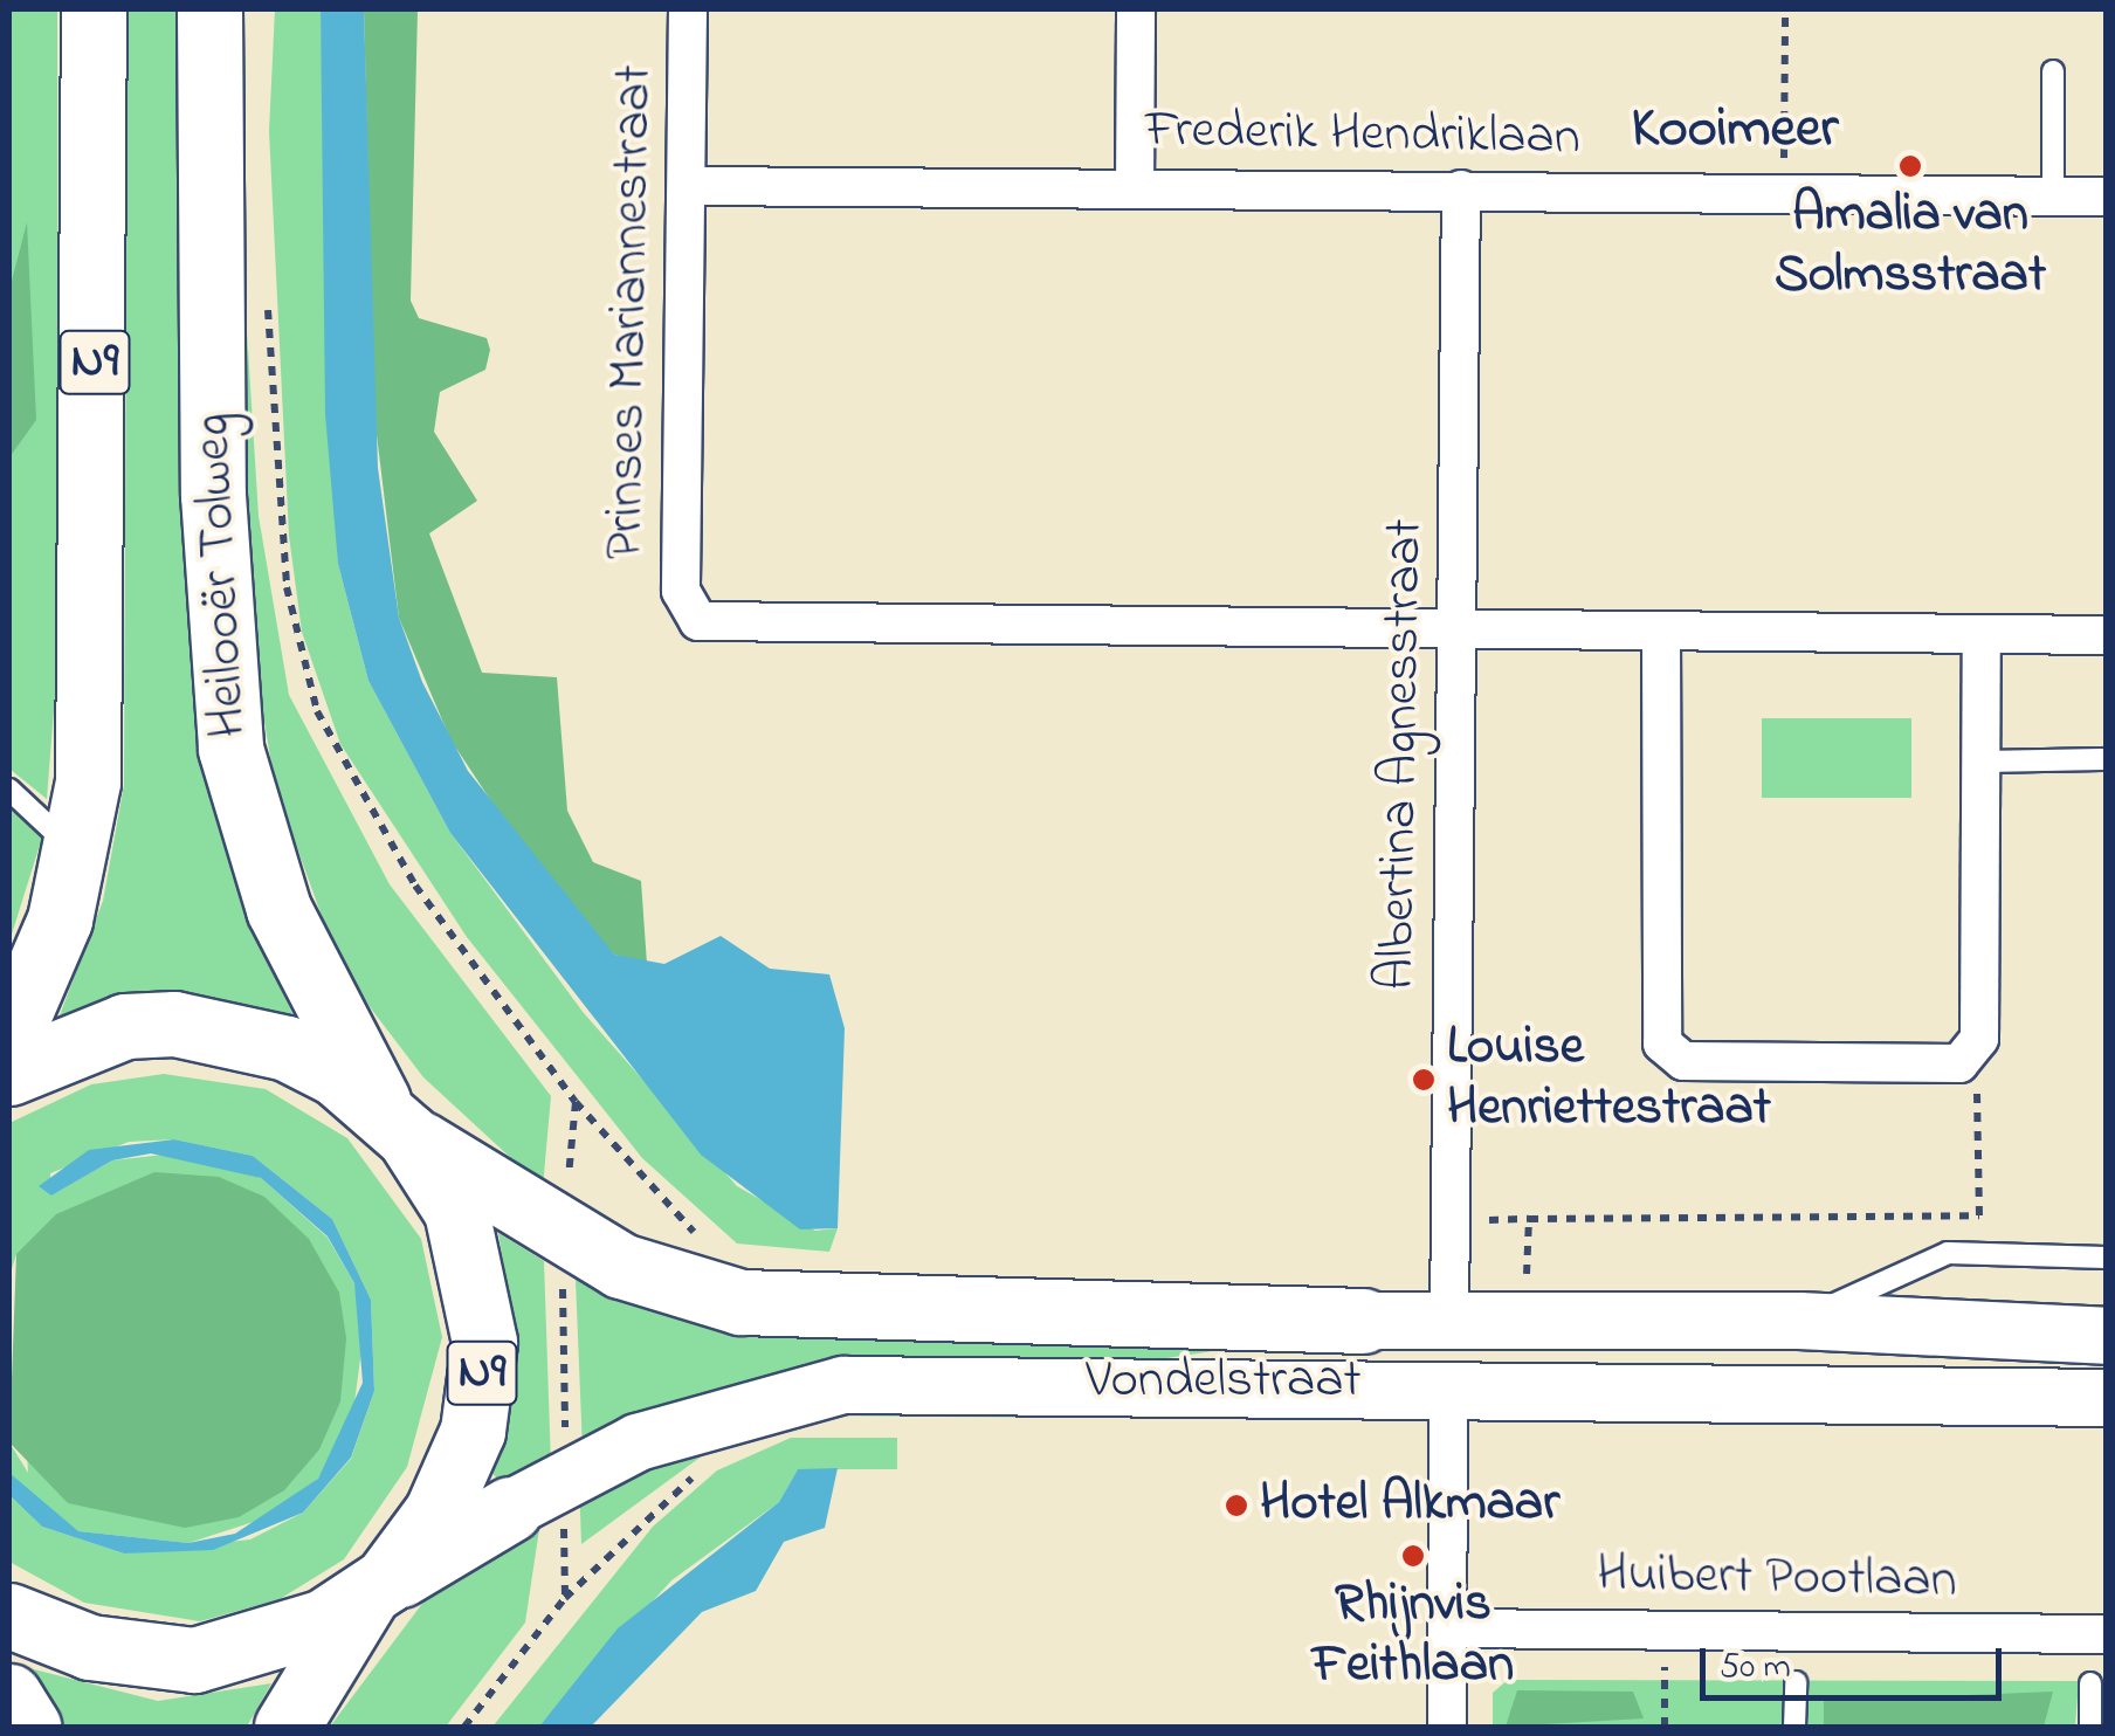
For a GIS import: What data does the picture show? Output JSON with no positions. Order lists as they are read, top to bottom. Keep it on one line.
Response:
{"streets":{"highway":["N9","Heilooër Tolweg","Vondelstraat"],"street":["Frederik Hendriklaan","Prinses Mariannestraat","Albertina Agnesstraat","Huibert Pootlaan"]},"crossings":[["Frederik Hendriklaan","Prinses Mariannestraat"],["Frederik Hendriklaan","Albertina Agnesstraat"],["Prinses Mariannestraat","Albertina Agnesstraat"],["N9","Heilooër Tolweg"],["N9","Vondelstraat"],["Heilooër Tolweg","Vondelstraat"],["Albertina Agnesstraat","Vondelstraat"]],"districts":["Kooimeer"],"places":["Amalia van Solmsstraat","Louise Henriettestraat","Hotel Alkmaar","Rhijnvis Feithlaan"],"scale_bar":"50 m"}
